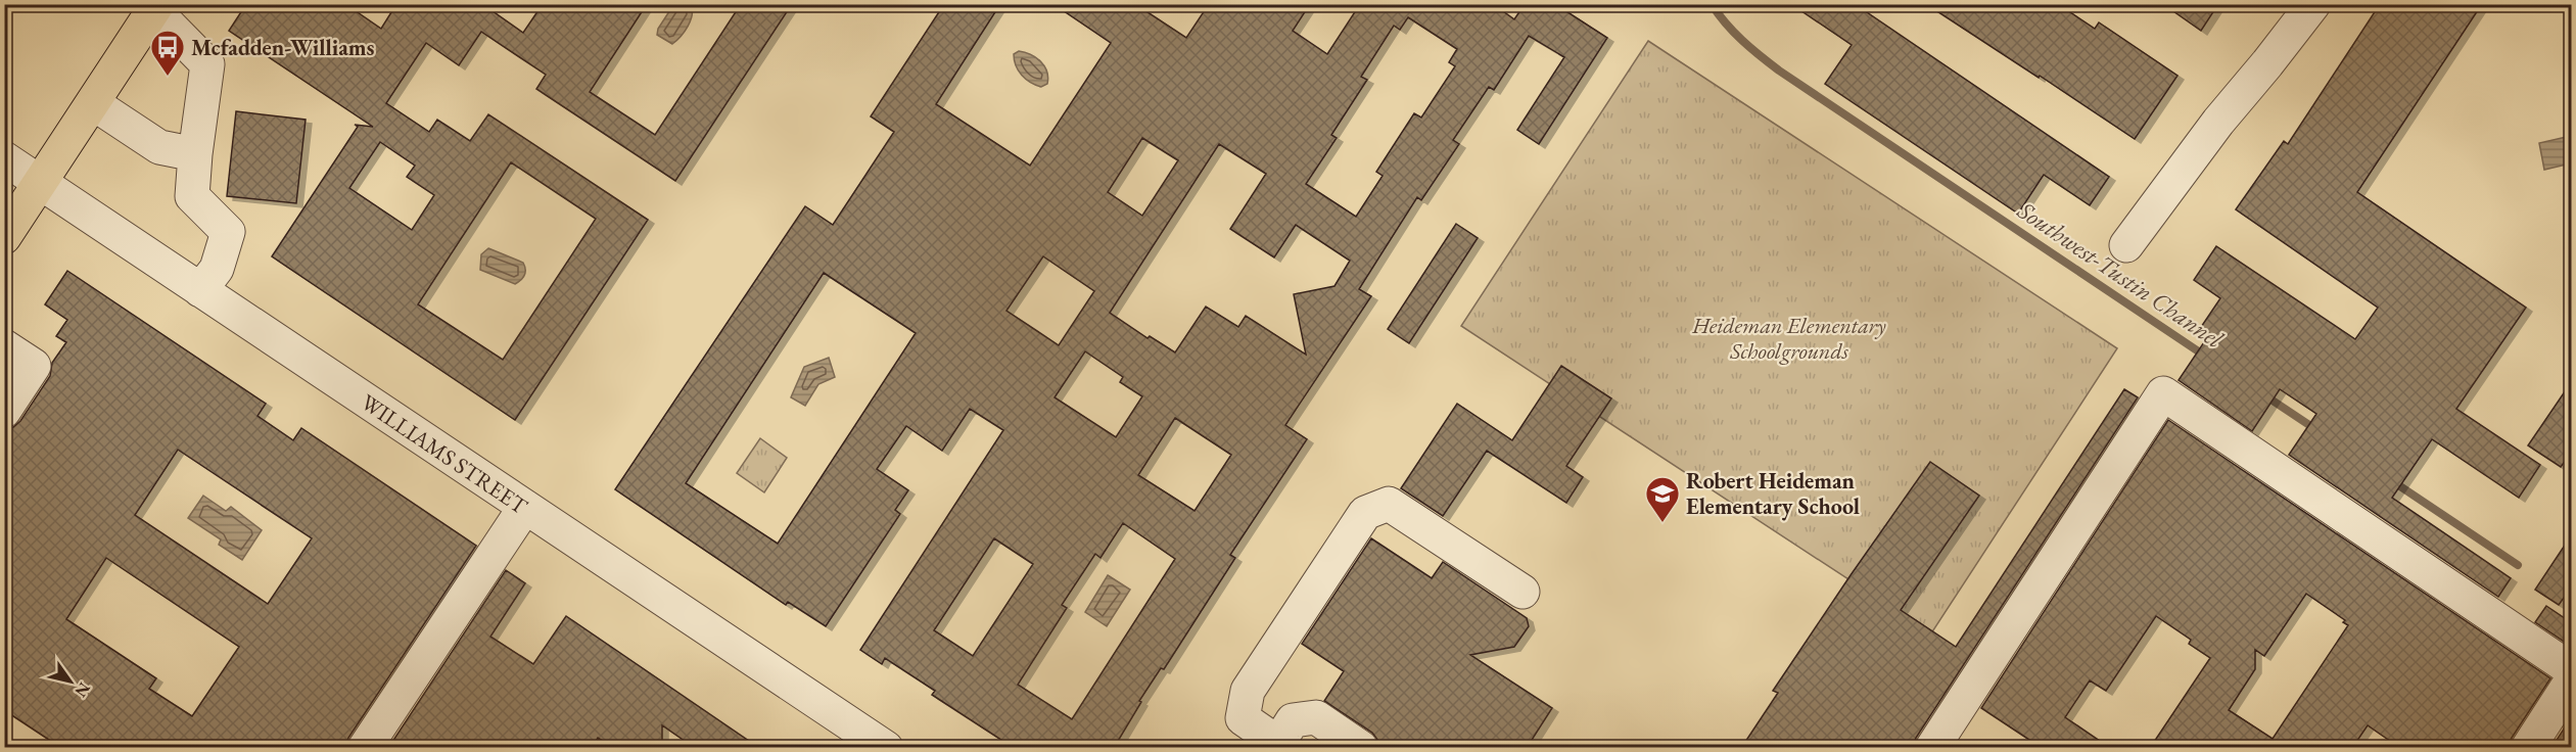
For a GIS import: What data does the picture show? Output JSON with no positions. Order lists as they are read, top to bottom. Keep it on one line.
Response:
{"streets":{"street":["WILLIAMS STREET"]},"water":["Southwest-Tustin Channel"],"parks":["Heideman Elementary Schoolgrounds"],"places":{"bus stop":["Mcfadden-Williams"],"school or university":["Robert Heideman Elementary School"]},"north":"bottom right"}
